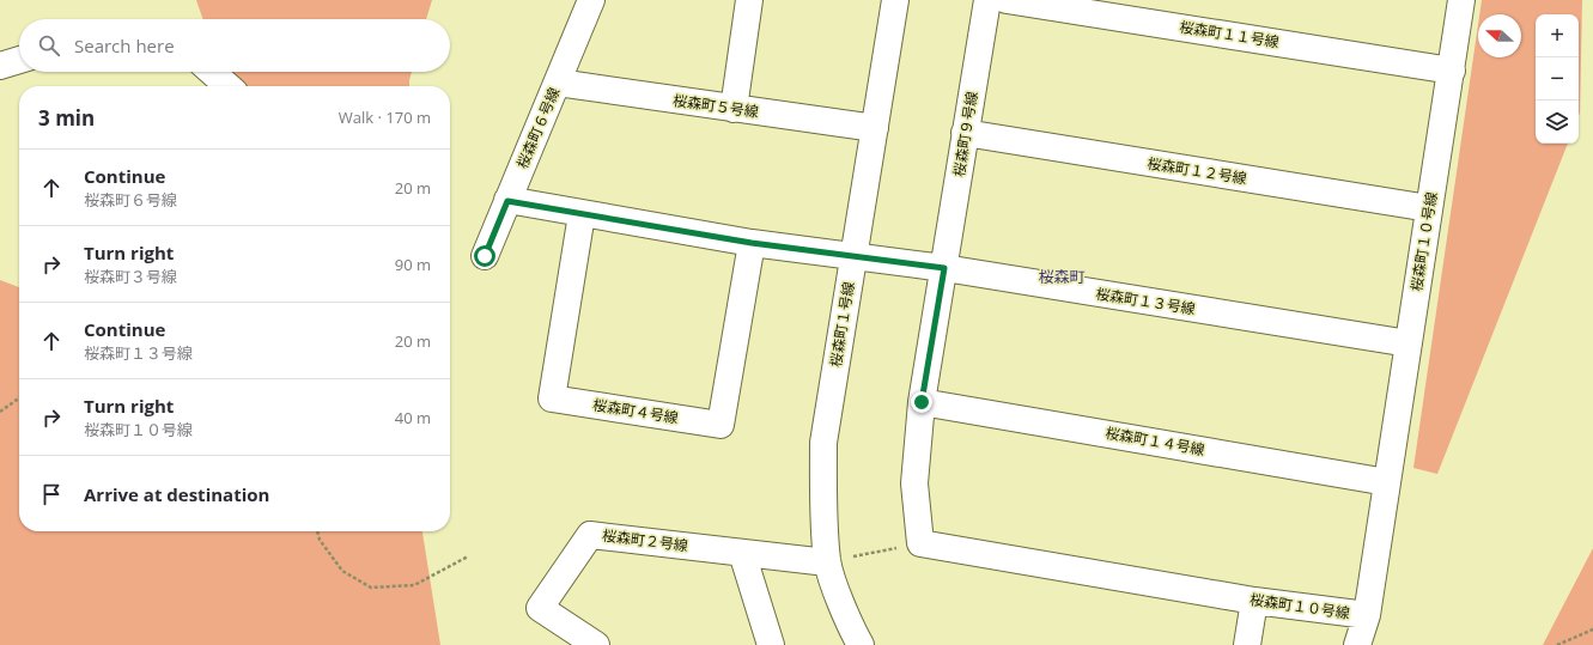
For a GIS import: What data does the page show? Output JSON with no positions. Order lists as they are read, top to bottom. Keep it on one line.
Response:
{"streets":{"street":["桜森町１１号線","桜森町５号線","桜森町６号線","桜森町９号線","桜森町１２号線","桜森町１０号線","桜森町１３号線","桜森町１号線","桜森町４号線","桜森町１４号線","桜森町２号線"]},"crossings":[["桜森町１１号線","桜森町１０号線"],["桜森町５号線","桜森町６号線"],["桜森町５号線","桜森町１号線"],["桜森町６号線","桜森町１３号線"],["桜森町９号線","桜森町１２号線"],["桜森町９号線","桜森町１３号線"],["桜森町１２号線","桜森町１０号線"],["桜森町１０号線","桜森町１３号線"],["桜森町１０号線","桜森町１４号線"],["桜森町１３号線","桜森町１号線"],["桜森町１３号線","桜森町４号線"],["桜森町１号線","桜森町２号線"]],"districts":["桜森町"],"north":"left","page":{"map_buttons":["+","−"],"search":"Search here","heading":["3 min","Walk · 170 m"],"list":[["Continue","桜森町６号線","20 m"],["Turn right","桜森町３号線","90 m"],["Continue","桜森町１３号線","20 m"],["Turn right","桜森町１０号線","40 m"],"Arrive at destination"]}}
